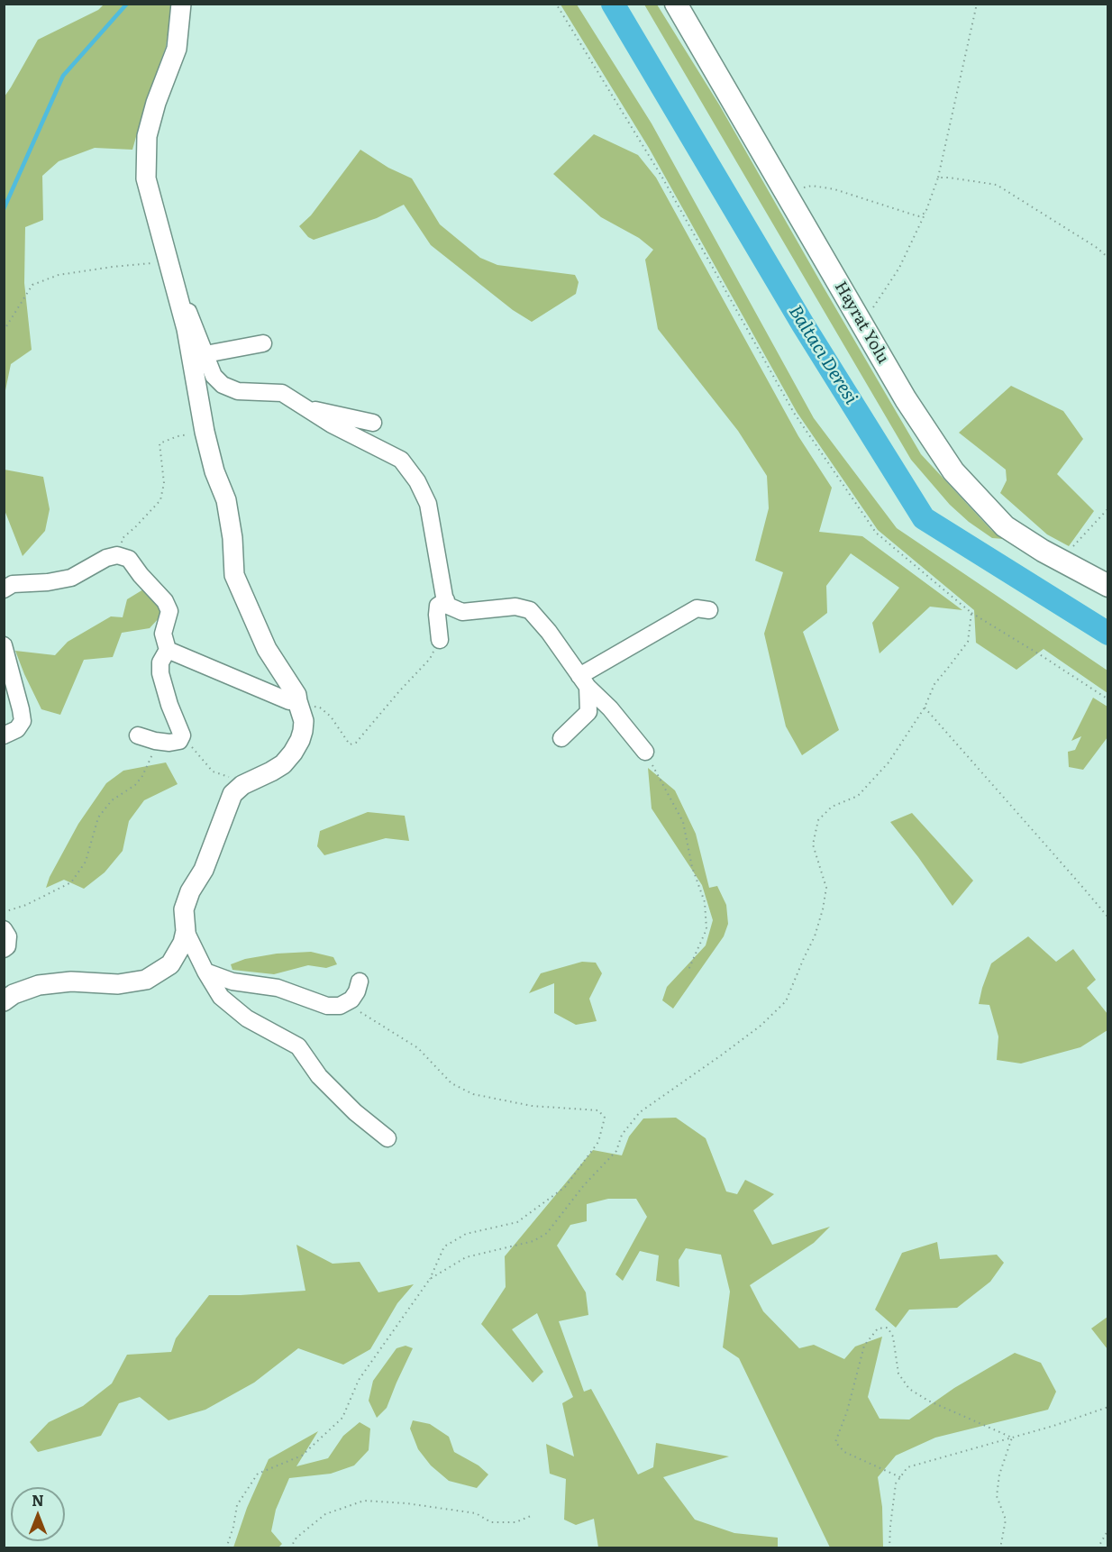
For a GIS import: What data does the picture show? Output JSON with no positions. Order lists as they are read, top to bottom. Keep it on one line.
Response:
{"streets":{"main road":["Hayrat Yolu"]},"water":["Baltacı Deresi"],"north":"top"}
